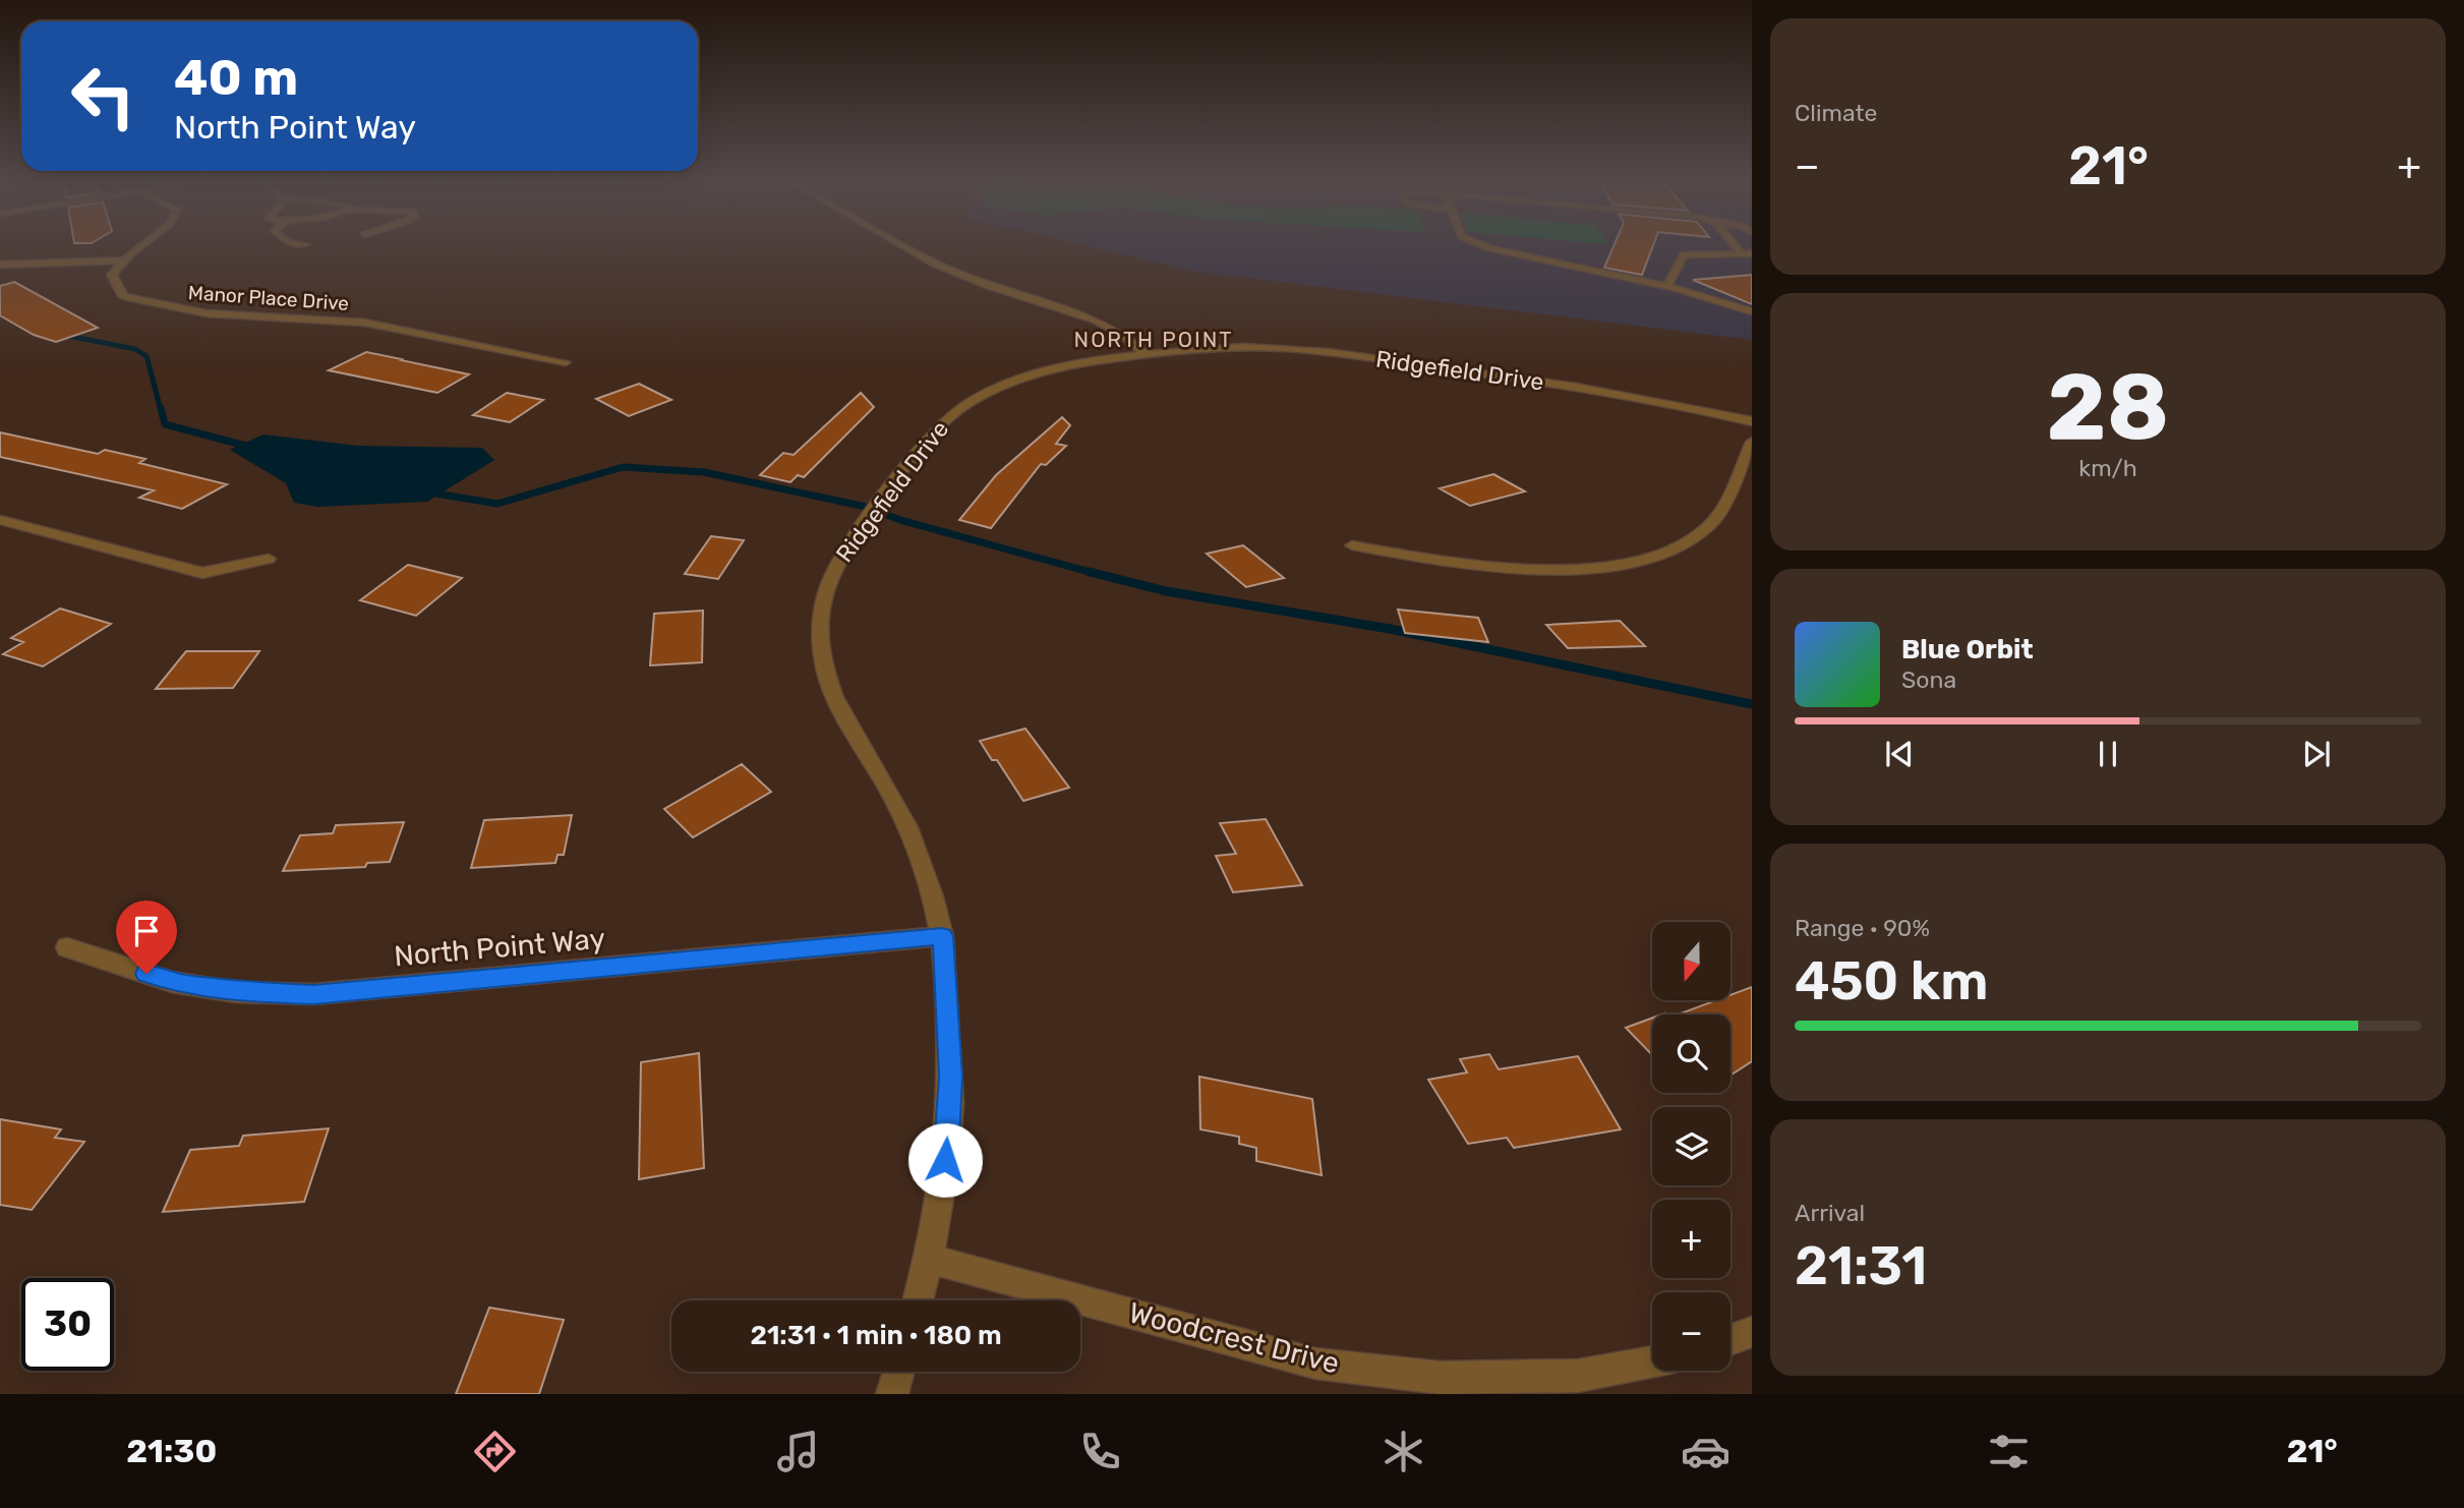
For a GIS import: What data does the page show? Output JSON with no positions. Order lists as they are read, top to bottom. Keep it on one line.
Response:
{"streets":{"street":["Manor Place Drive","Ridgefield Drive","North Point Way","Woodcrest Drive"]},"crossings":[["Ridgefield Drive","North Point Way"],["Ridgefield Drive","Woodcrest Drive"]],"districts":["NORTH POINT"],"north":"bottom","page":{"tile":["Climate",["28","km/h"],["Range · 90%","450 km"],["Arrival","21:31"]],"turn":["40 m","North Point Way"],"heat":["−","21°","+"],"song":["Blue Orbit","Sona"],"map_buttons":["+","−"],"limit":"30","trip":"21:31 · 1 min · 180 m","tabs":["21:30","21°"]}}
